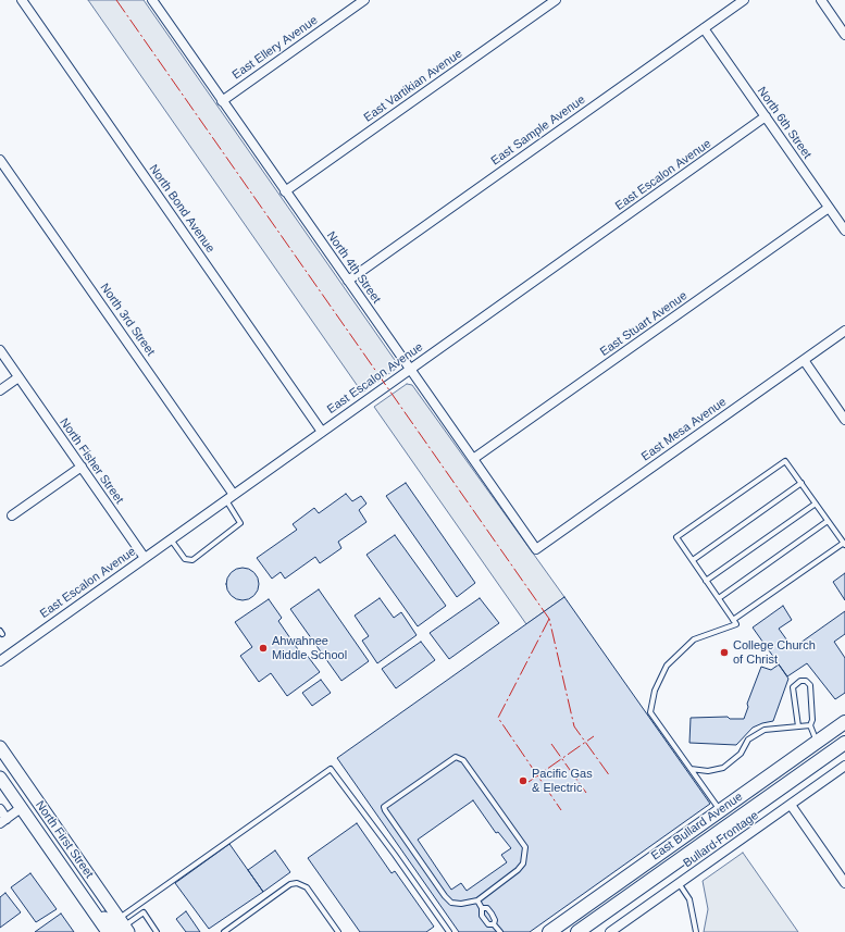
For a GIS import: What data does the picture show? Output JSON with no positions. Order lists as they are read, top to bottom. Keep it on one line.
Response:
{"streets":{"main road":["East Bullard Avenue","North First Street"],"street":["East Ellery Avenue","East Vartikian Avenue","North 6th Street","East Sample Avenue","East Escalon Avenue","North Bond Avenue","North 4th Street","North 3rd Street","East Stuart Avenue","East Mesa Avenue","North Fisher Street","Bullard Frontage"]},"crossings":[["East Ellery Avenue","North 4th Street"],["East Vartikian Avenue","North 4th Street"],["North 6th Street","East Sample Avenue"],["North 6th Street","East Escalon Avenue"],["North 6th Street","East Stuart Avenue"],["East Sample Avenue","North 4th Street"],["East Escalon Avenue","North Bond Avenue"],["East Escalon Avenue","North 4th Street"],["East Escalon Avenue","North 3rd Street"],["East Escalon Avenue","North Fisher Street"],["North 4th Street","East Stuart Avenue"],["North 4th Street","East Mesa Avenue"]],"places":["Ahwahnee Middle School","College Church of Christ","Pacific Gas & Electric"]}
